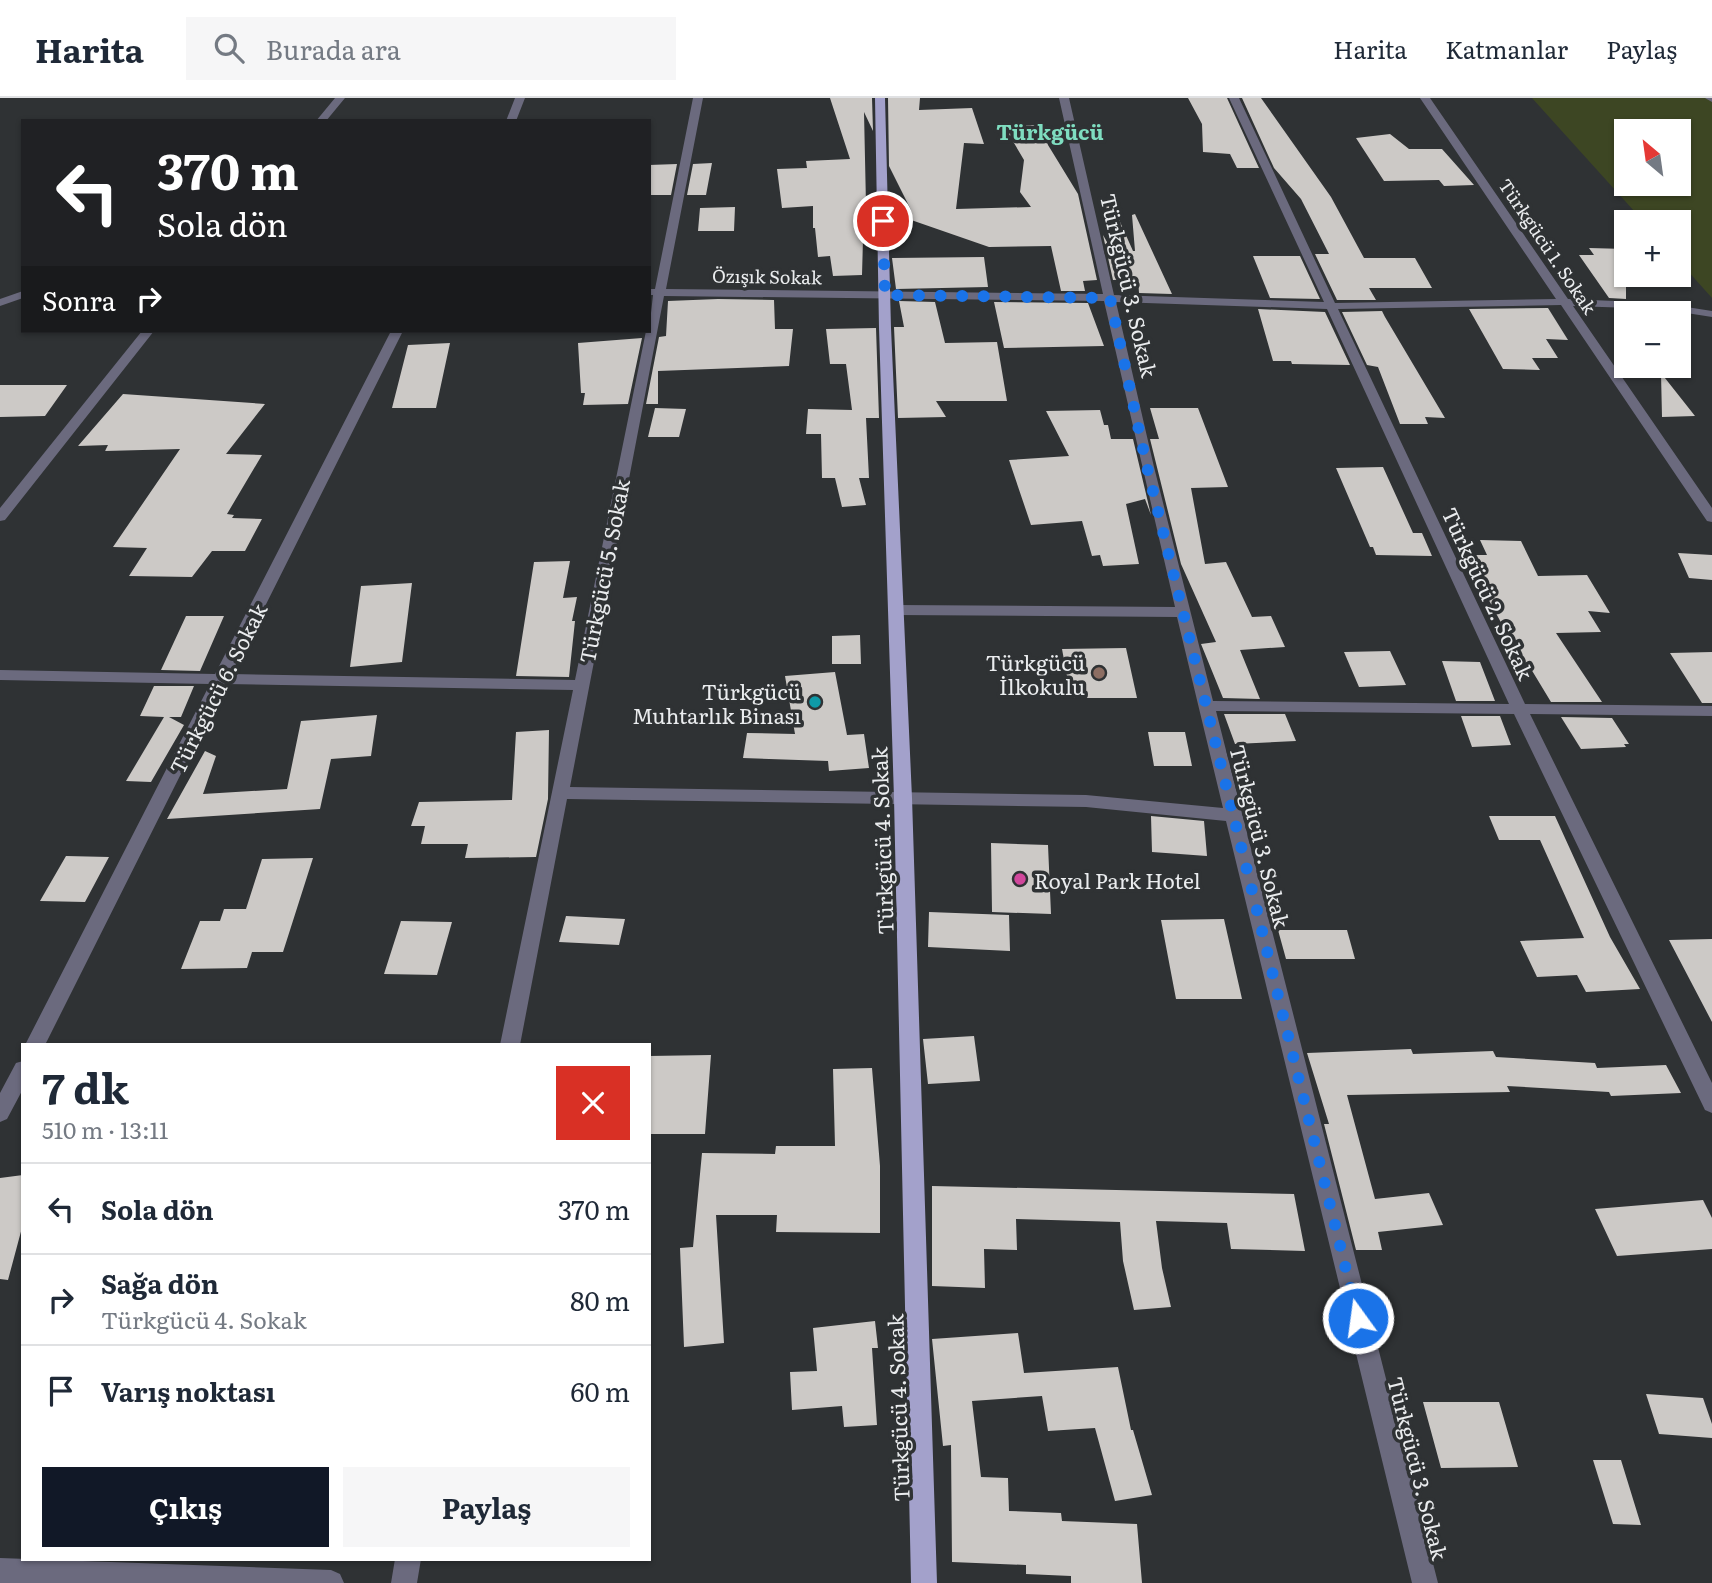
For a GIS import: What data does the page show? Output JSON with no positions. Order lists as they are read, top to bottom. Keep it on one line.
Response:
{"streets":{"main road":["Türkgücü 4. Sokak"],"street":["Türkgücü 1. Sokak","Özışık Sokak","Türkgücü 3. Sokak","Türkgücü 5. Sokak","Türkgücü 2. Sokak","Türkgücü 6. Sokak"]},"crossings":[["Türkgücü 1. Sokak","Özışık Sokak"],["Özışık Sokak","Türkgücü 3. Sokak"],["Özışık Sokak","Türkgücü 5. Sokak"],["Özışık Sokak","Türkgücü 2. Sokak"],["Özışık Sokak","Türkgücü 4. Sokak"]],"districts":["Türkgücü"],"places":["Türkgücü İlkokulu","Türkgücü Muhtarlık Binası","Royal Park Hotel"],"north":"top left","page":{"header":"Harita","search":"Burada ara","nav":["Harita","Katmanlar","Paylaş"],"map_buttons":["+","−"],"turn":["370 m","Sola dön"],"then":"Sonra","heading":["7 dk","510 m · 13:11"],"list":[{"name":"Sola dön","value":"370 m"},{"name":"Sağa dön","note":"Türkgücü 4. Sokak","value":"80 m"},{"name":"Varış noktası","value":"60 m"}],"buttons":["Çıkış","Paylaş"]}}
